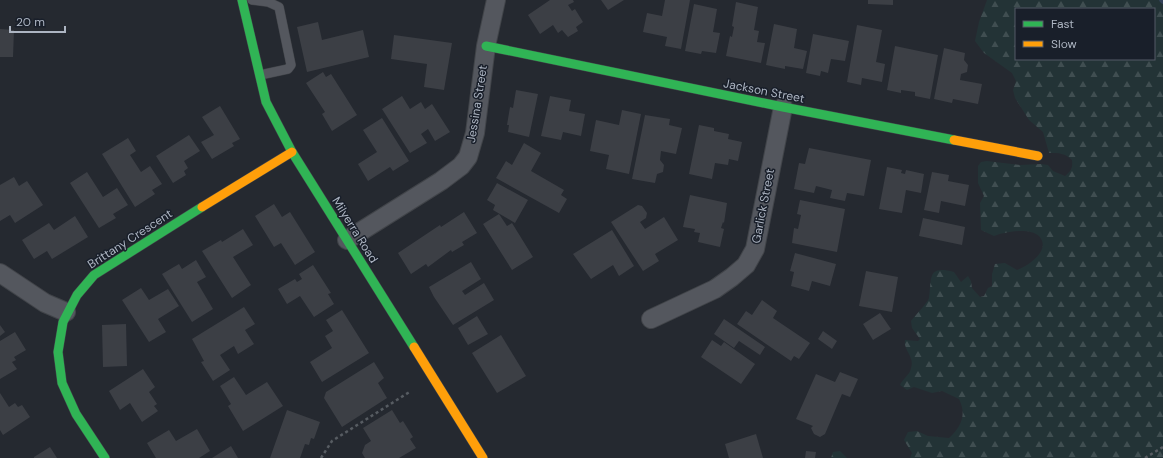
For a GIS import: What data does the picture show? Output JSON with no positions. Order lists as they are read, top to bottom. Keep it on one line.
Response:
{"streets":{"street":["Jackson Street","Jessina Street","Garlick Street","Milyerra Road","Brittany Crescent"]},"crossings":[["Jackson Street","Jessina Street"],["Jackson Street","Garlick Street"],["Jessina Street","Milyerra Road"],["Milyerra Road","Brittany Crescent"]],"legend":["Fast","Slow"],"scale_bar":"20 m"}
